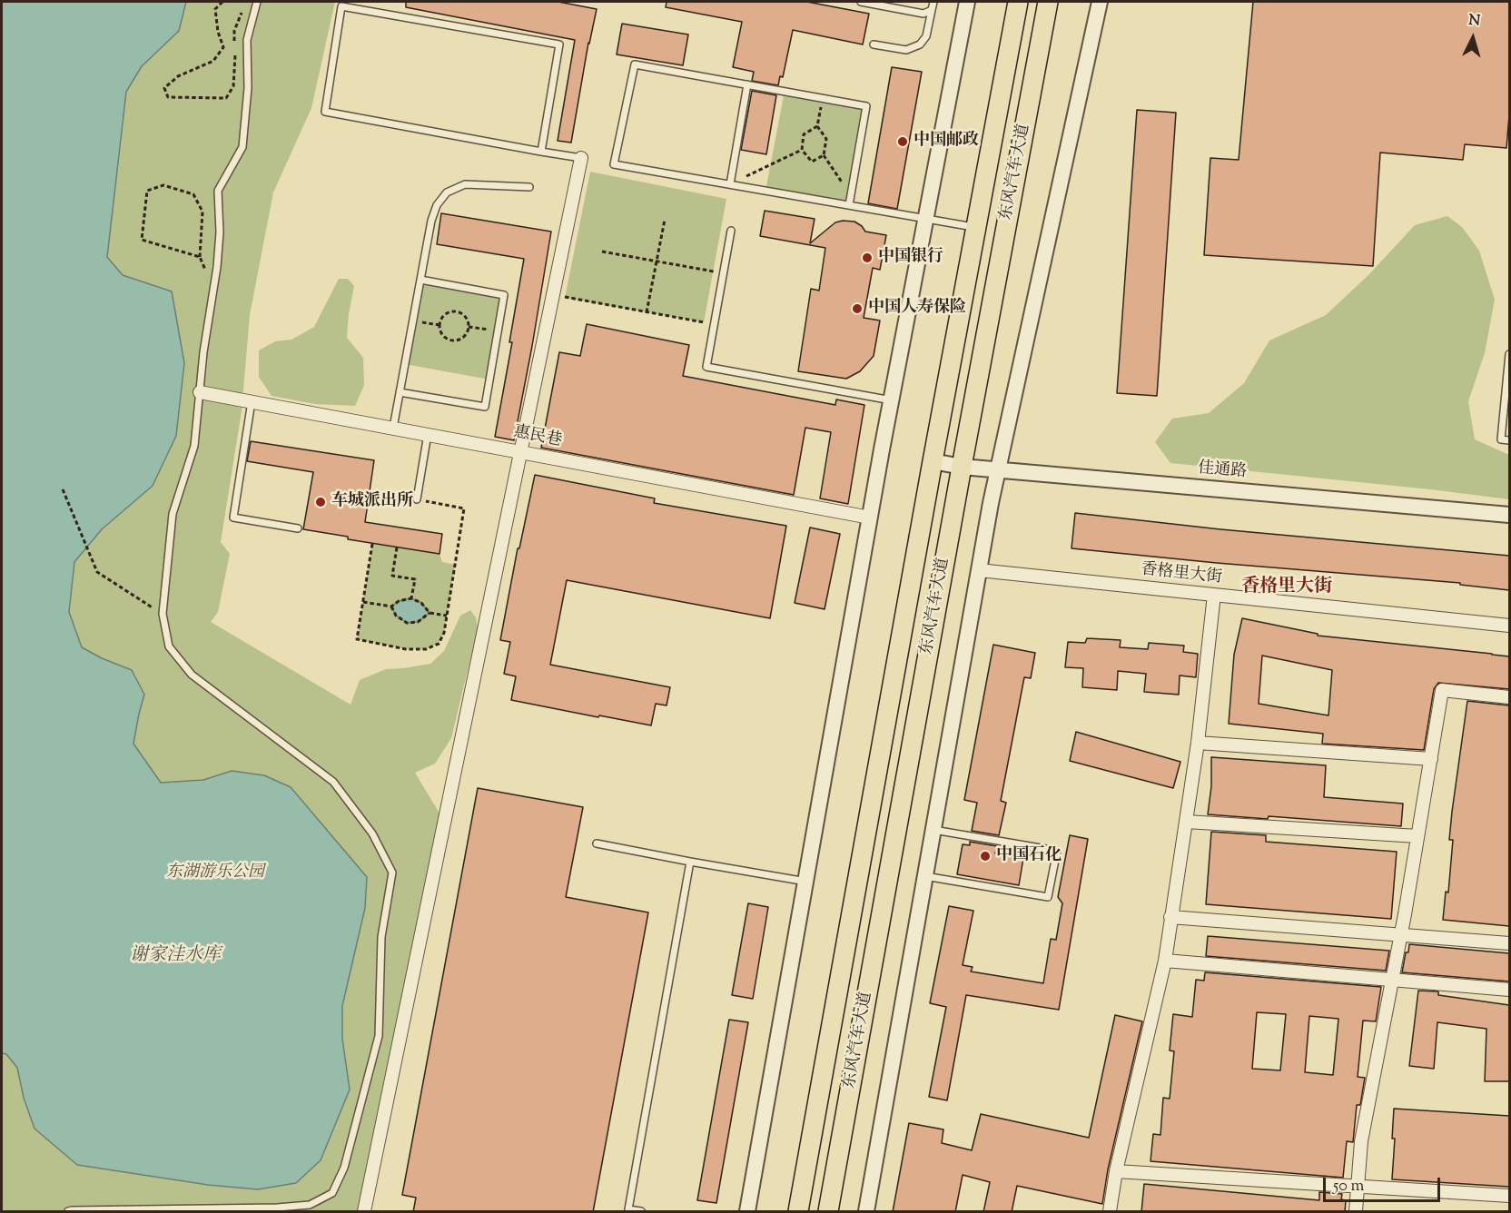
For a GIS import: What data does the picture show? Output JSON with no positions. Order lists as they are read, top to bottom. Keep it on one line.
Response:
{"streets":{"main road":["东风汽车大道"],"street":["惠民巷","佳通路","香格里大街"]},"crossings":[["东风汽车大道","佳通路"]],"districts":["香格里大街"],"water":["谢家洼水库"],"parks":["东湖游乐公园"],"places":["中国邮政","中国银行","中国人寿保险","车城派出所","中国石化"],"scale_bar":"50 m","north":"top"}
